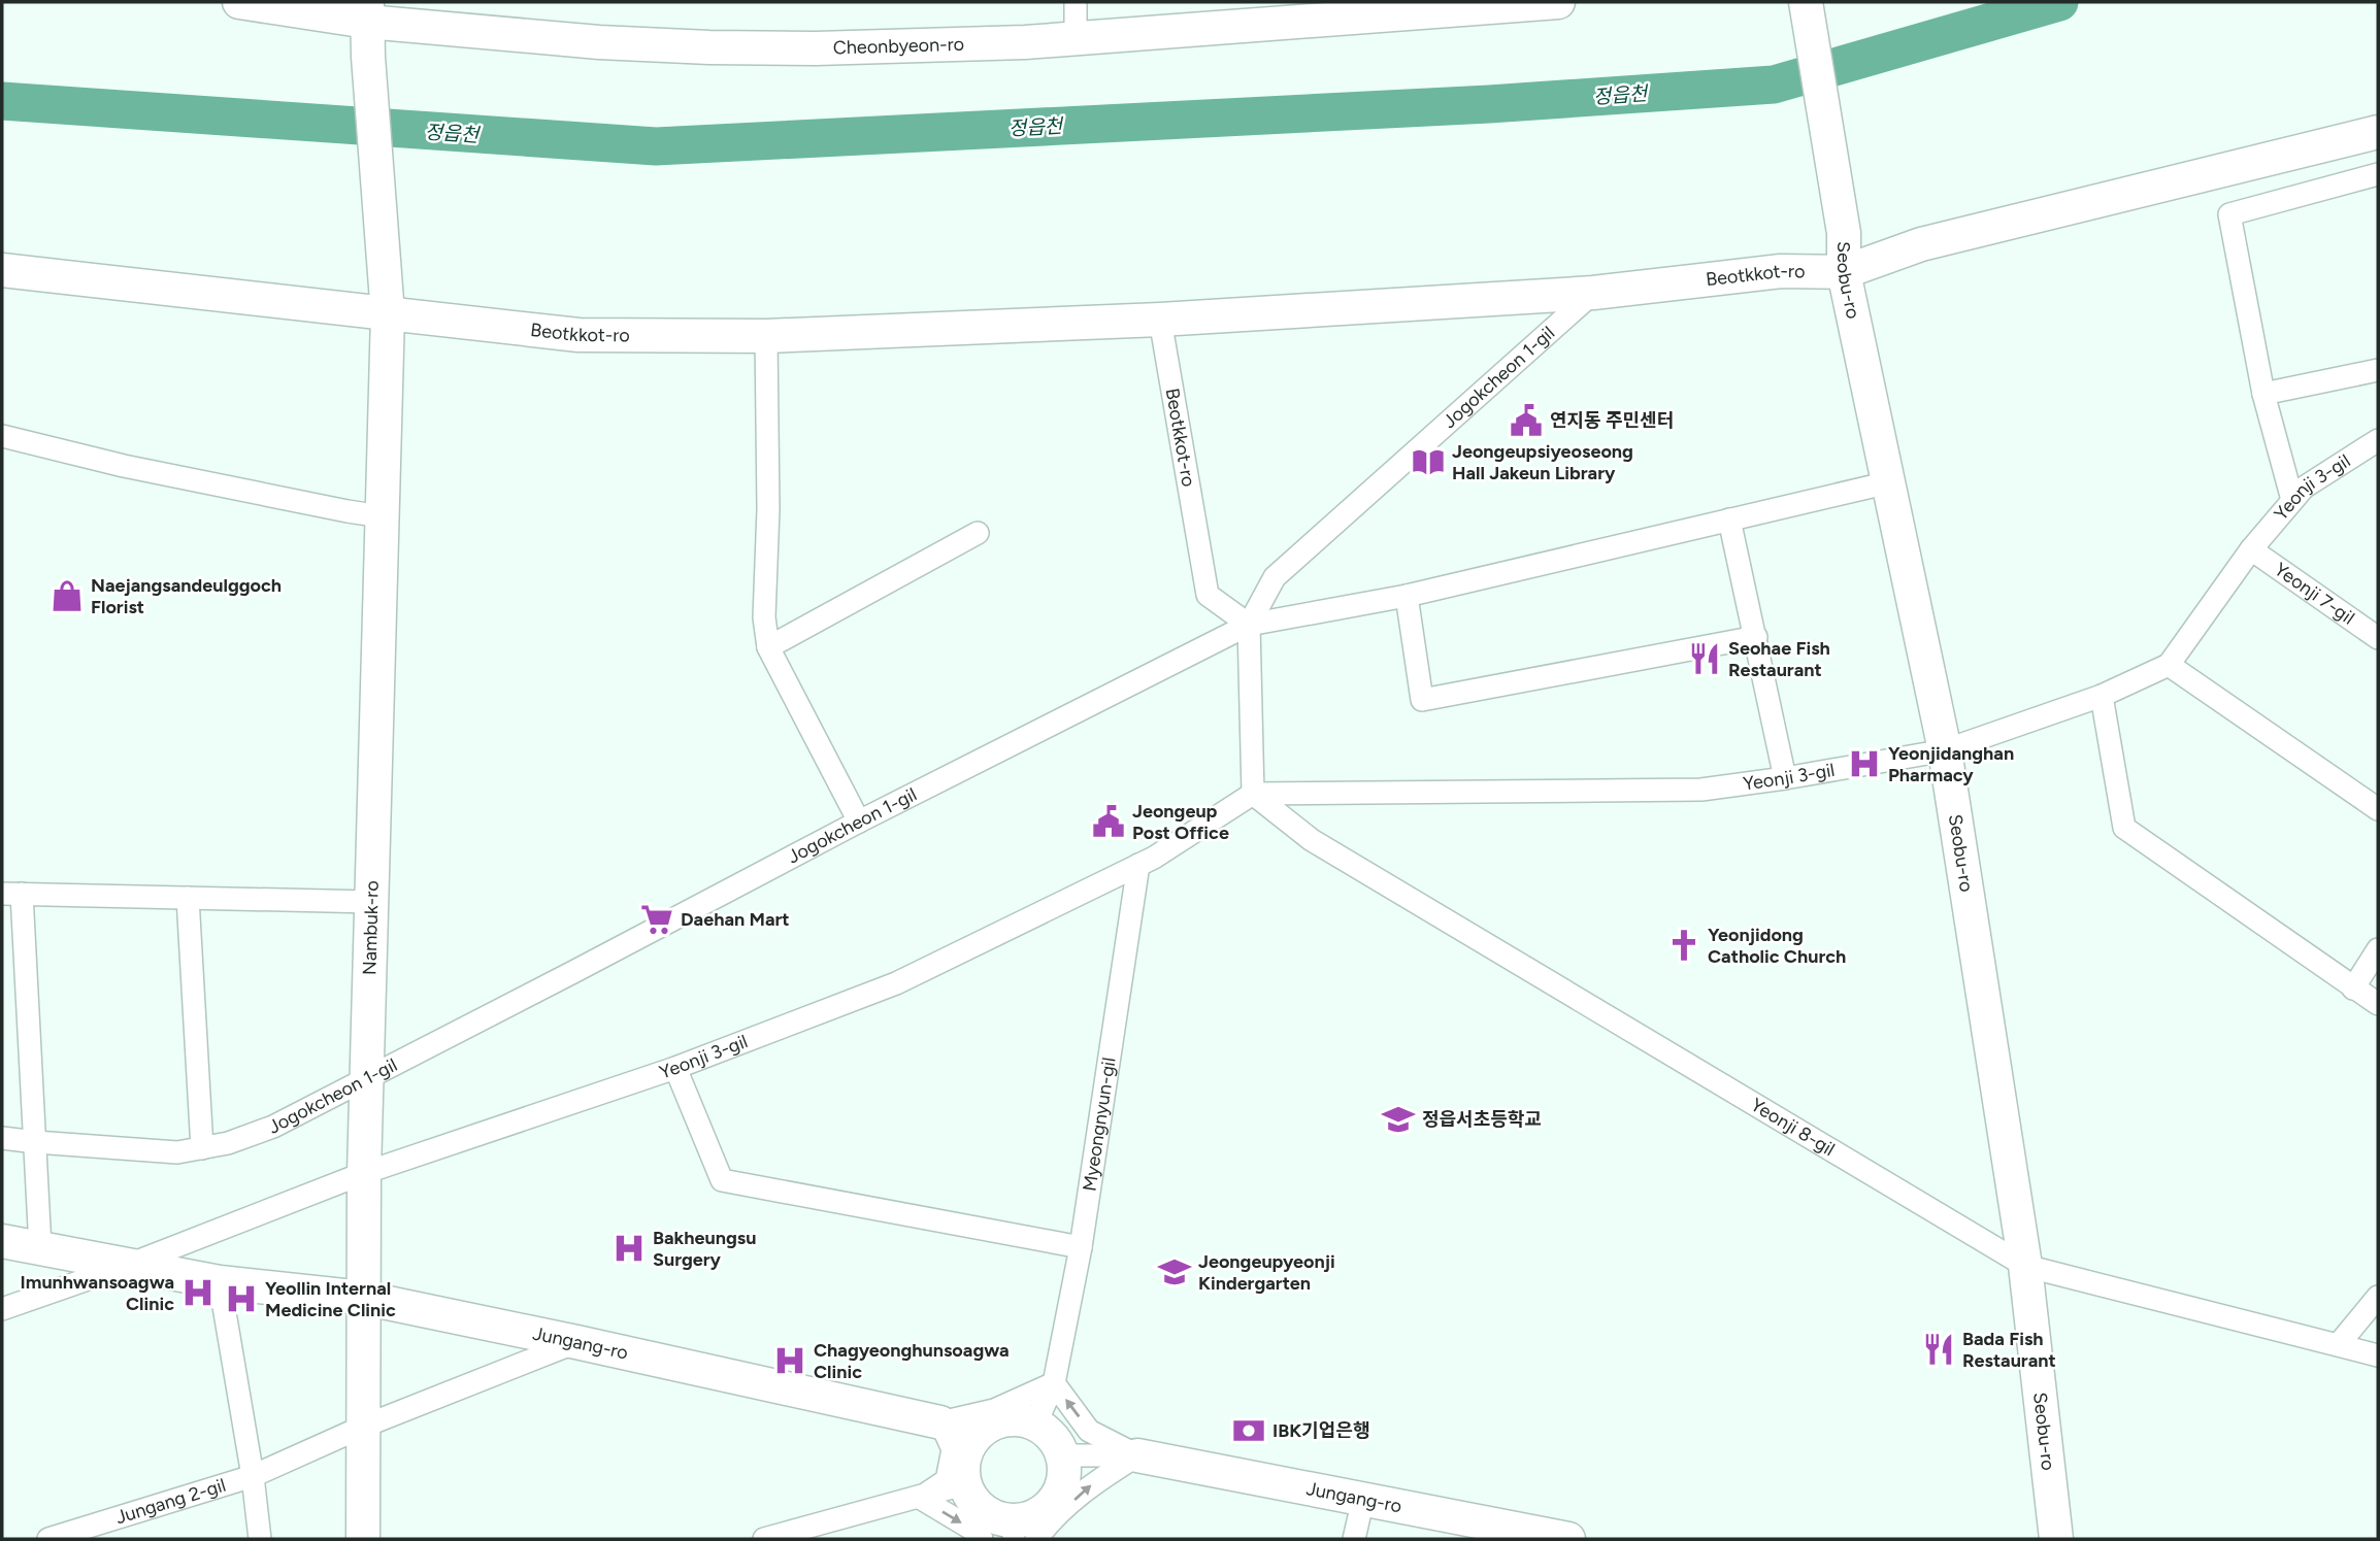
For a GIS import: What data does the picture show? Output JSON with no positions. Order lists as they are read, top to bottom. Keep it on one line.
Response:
{"streets":{"street":["Cheonbyeon-ro","Beotkkot-ro","Seobu-ro","Jogokcheon 1-gil","Yeonji 3-gil","Yeonji 7-gil","Nambuk-ro","Myeongnyun-gil","Yeonji 8-gil","Jungang-ro","Jungang 2-gil"]},"crossings":[["Cheonbyeon-ro","Nambuk-ro"],["Beotkkot-ro","Seobu-ro"],["Beotkkot-ro","Jogokcheon 1-gil"],["Beotkkot-ro","Nambuk-ro"],["Seobu-ro","Yeonji 3-gil"],["Seobu-ro","Yeonji 8-gil"],["Jogokcheon 1-gil","Nambuk-ro"],["Yeonji 3-gil","Yeonji 7-gil"],["Yeonji 3-gil","Nambuk-ro"],["Yeonji 3-gil","Myeongnyun-gil"],["Yeonji 3-gil","Yeonji 8-gil"],["Yeonji 3-gil","Jungang-ro"],["Nambuk-ro","Jungang-ro"],["Nambuk-ro","Jungang 2-gil"],["Jungang-ro","Jungang 2-gil"]],"water":["정읍천"],"places":{"public building":["연지동 주민센터","Jeongeup Post Office"],"library":["Jeongeupsiyeoseong Hall Jakeun Library"],"shop":["Naejangsandeulggoch Florist"],"restaurant":["Seohae Fish Restaurant","Bada Fish Restaurant"],"hospital":["Yeonjidanghan Pharmacy","Bakheungsu Surgery","Imunhwansoagwa Clinic","Yeollin Internal Medicine Clinic","Chagyeonghunsoagwa Clinic"],"supermarket":["Daehan Mart"],"church":["Yeonjidong Catholic Church"],"school or university":["정읍서초등학교","Jeongeupyeonji Kindergarten"],"bank":["IBK기업은행"]}}
